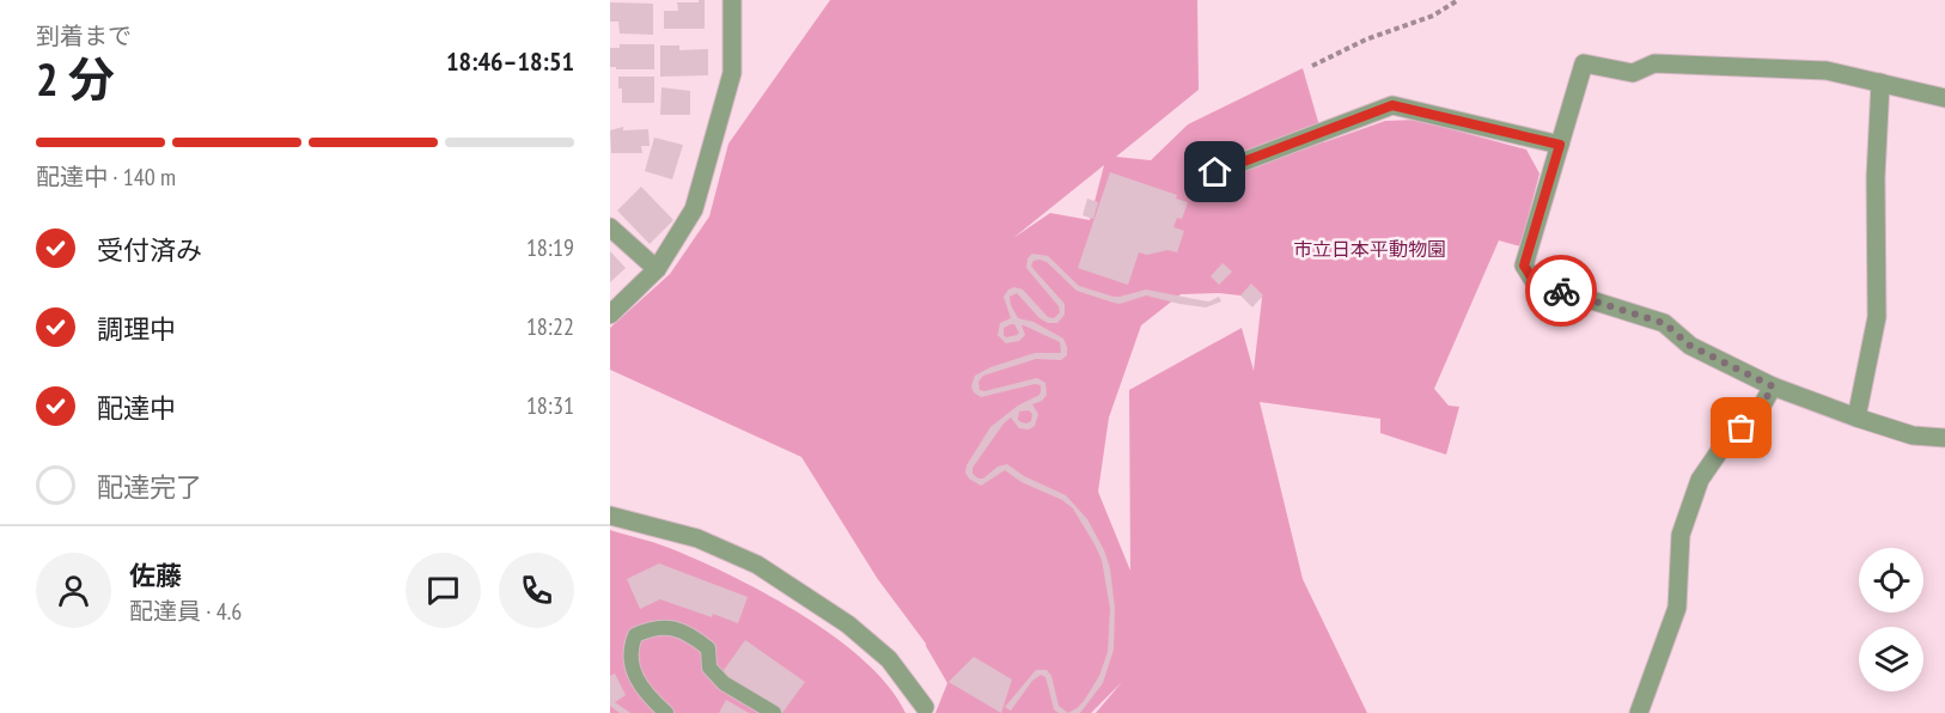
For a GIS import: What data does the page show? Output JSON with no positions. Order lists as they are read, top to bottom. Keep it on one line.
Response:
{"parks":["市立日本平動物園"],"page":{"heading":["2 分","到着まで","18:46–18:51"],"panel":["佐藤","配達員 · 4.6"],"bar":"配達中 · 140 m","list":[["受付済み","18:19"],["調理中","18:22"],["配達中","18:31"],"配達完了"]}}
